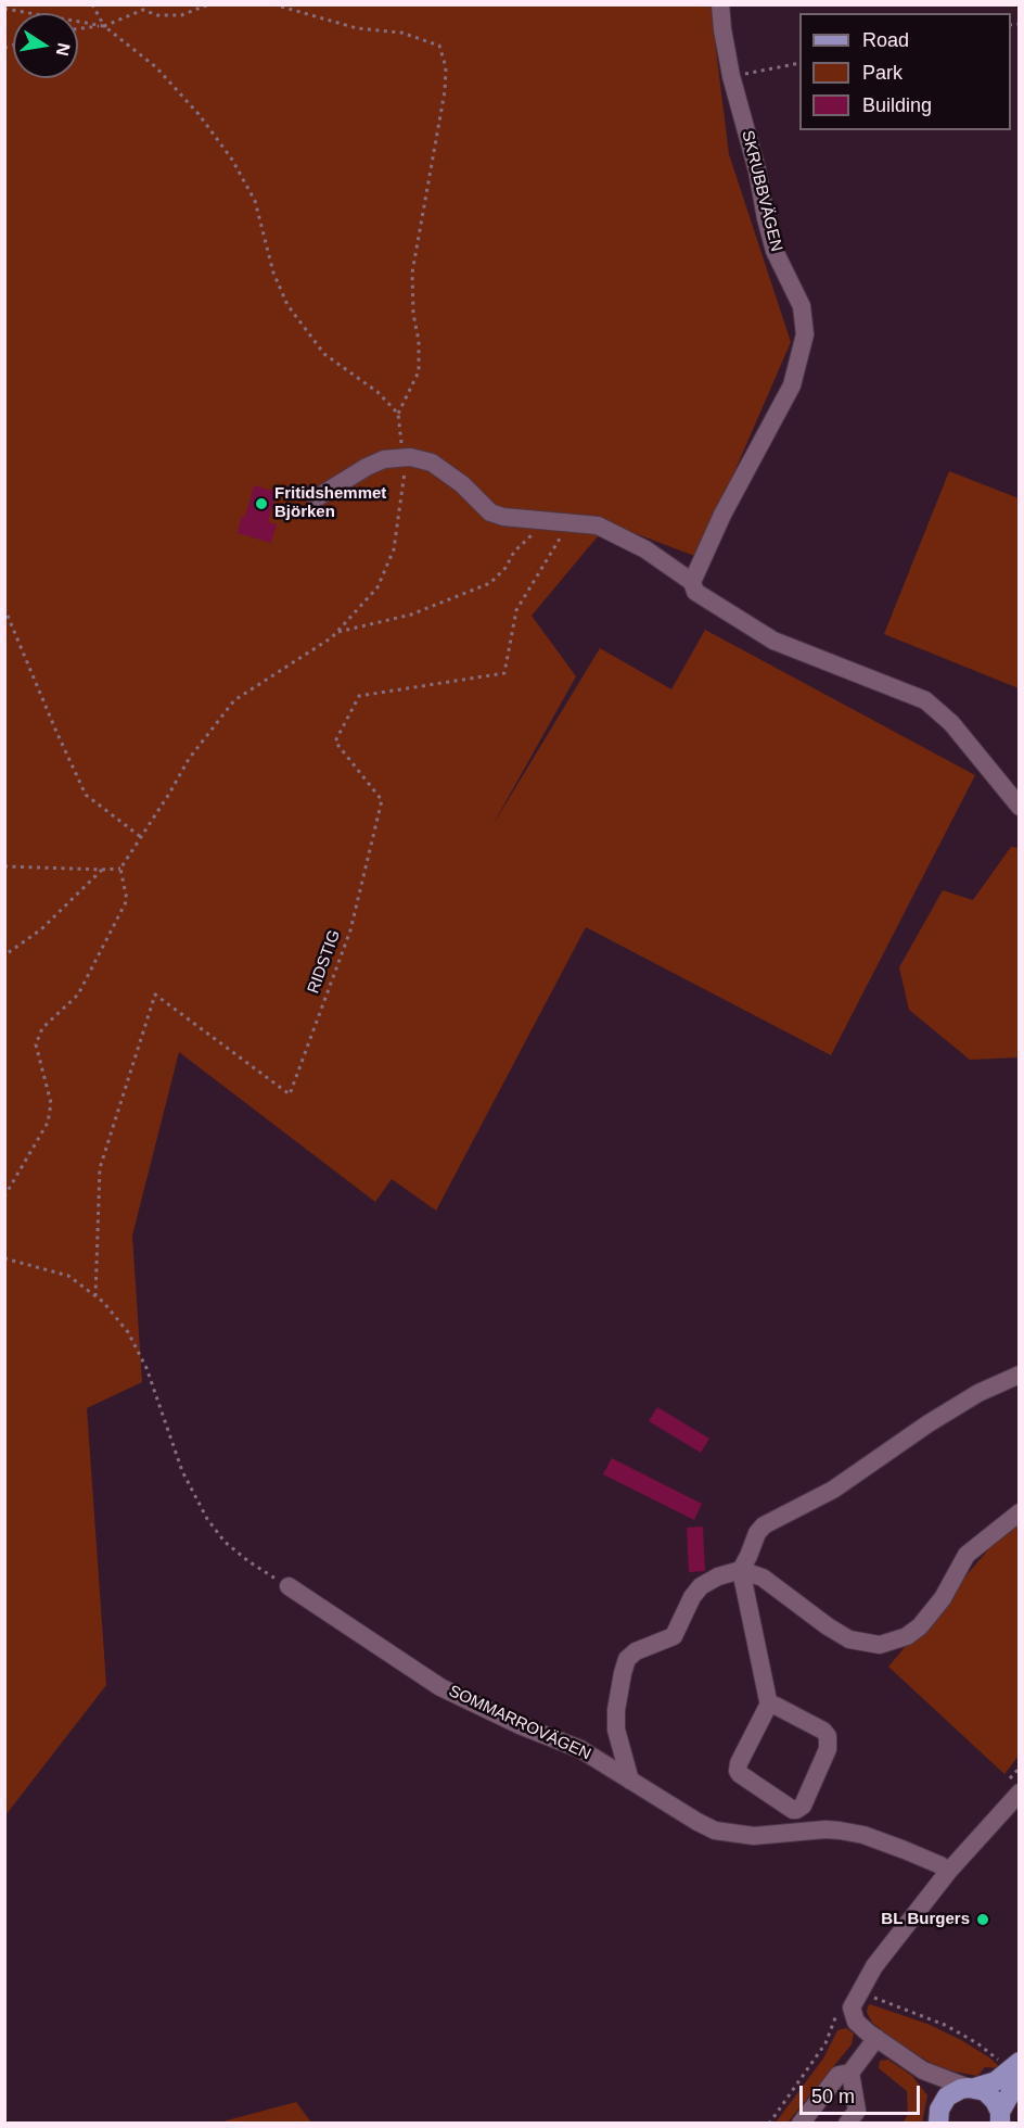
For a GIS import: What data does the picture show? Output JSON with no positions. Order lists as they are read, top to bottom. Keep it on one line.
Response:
{"streets":{"street":["SKRUBBVÄGEN","SOMMARROVÄGEN"],"path":["RIDSTIG"]},"places":["Fritidshemmet Björken","BL Burgers"],"legend":["Road","Park","Building"],"scale_bar":"50 m","north":"right"}
